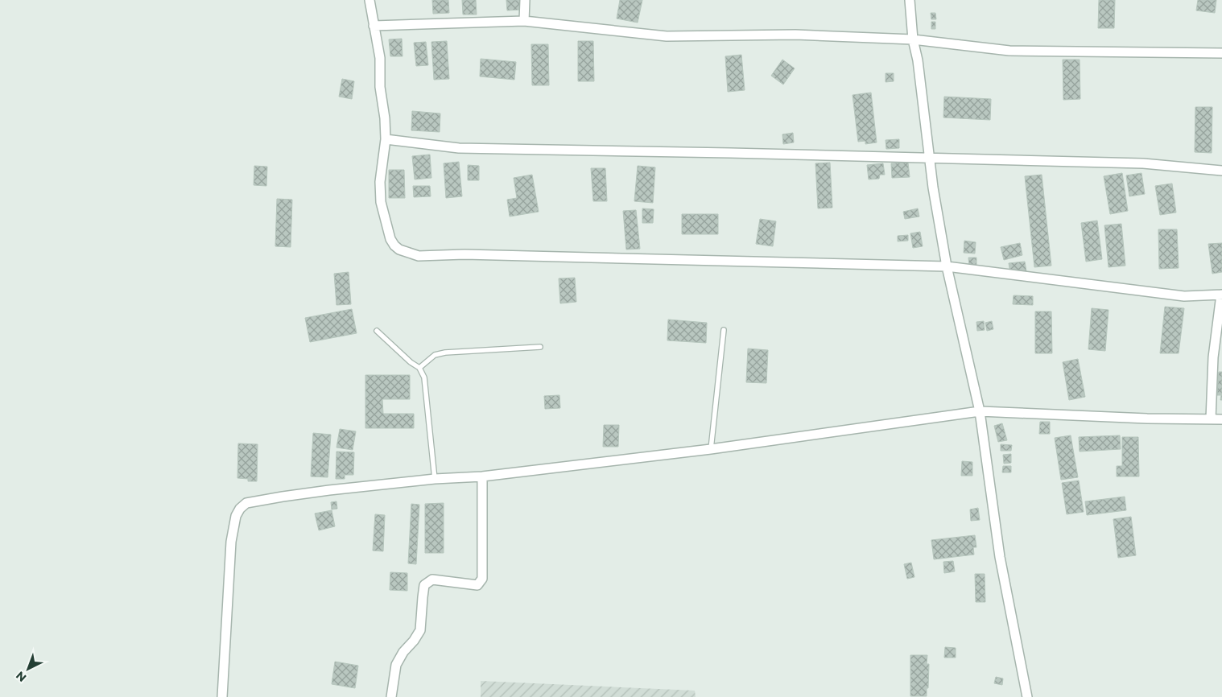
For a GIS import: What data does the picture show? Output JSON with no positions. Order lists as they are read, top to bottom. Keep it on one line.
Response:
{"north":"bottom left"}
